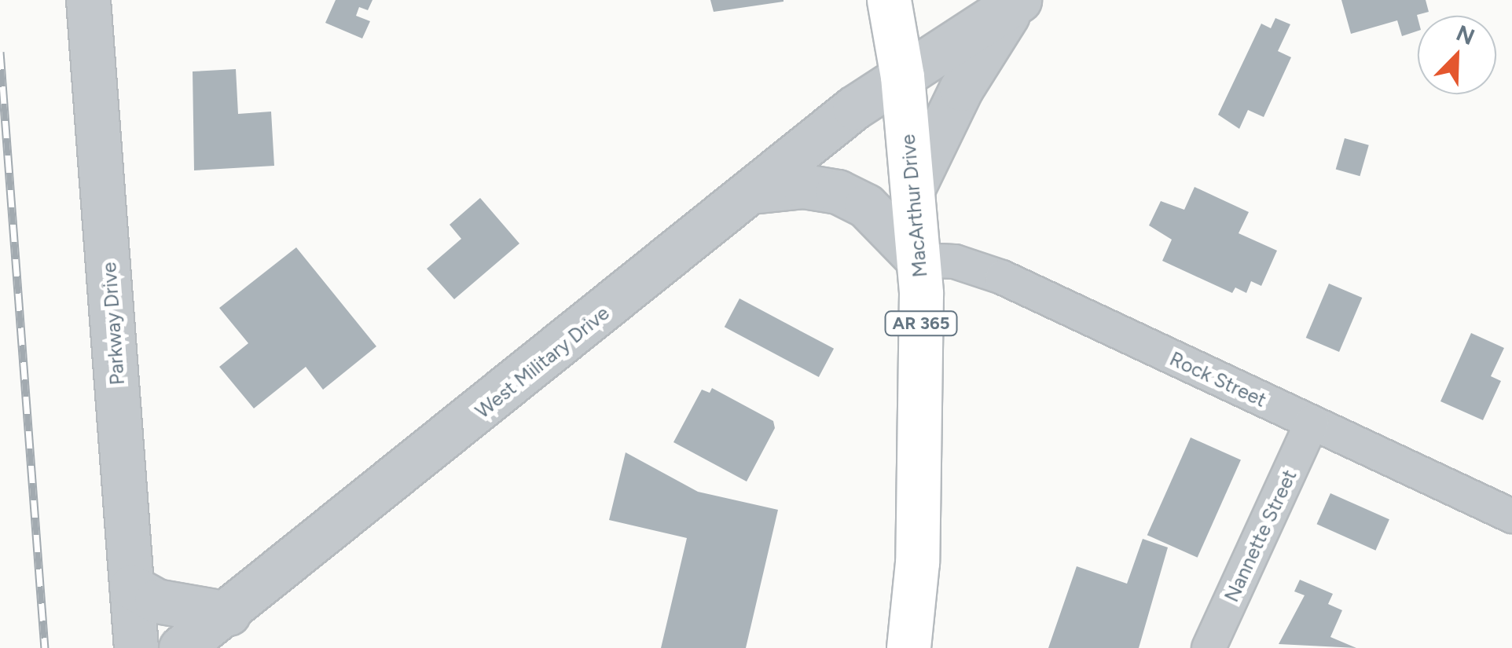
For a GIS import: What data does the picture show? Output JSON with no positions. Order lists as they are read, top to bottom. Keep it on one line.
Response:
{"streets":{"main road":["MacArthur Drive","AR 365"],"street":["Parkway Drive","West Military Drive","Rock Street","Nannette Street"]},"crossings":[["MacArthur Drive","West Military Drive"],["MacArthur Drive","Rock Street"],["Rock Street","Nannette Street"]],"north":"top right"}
